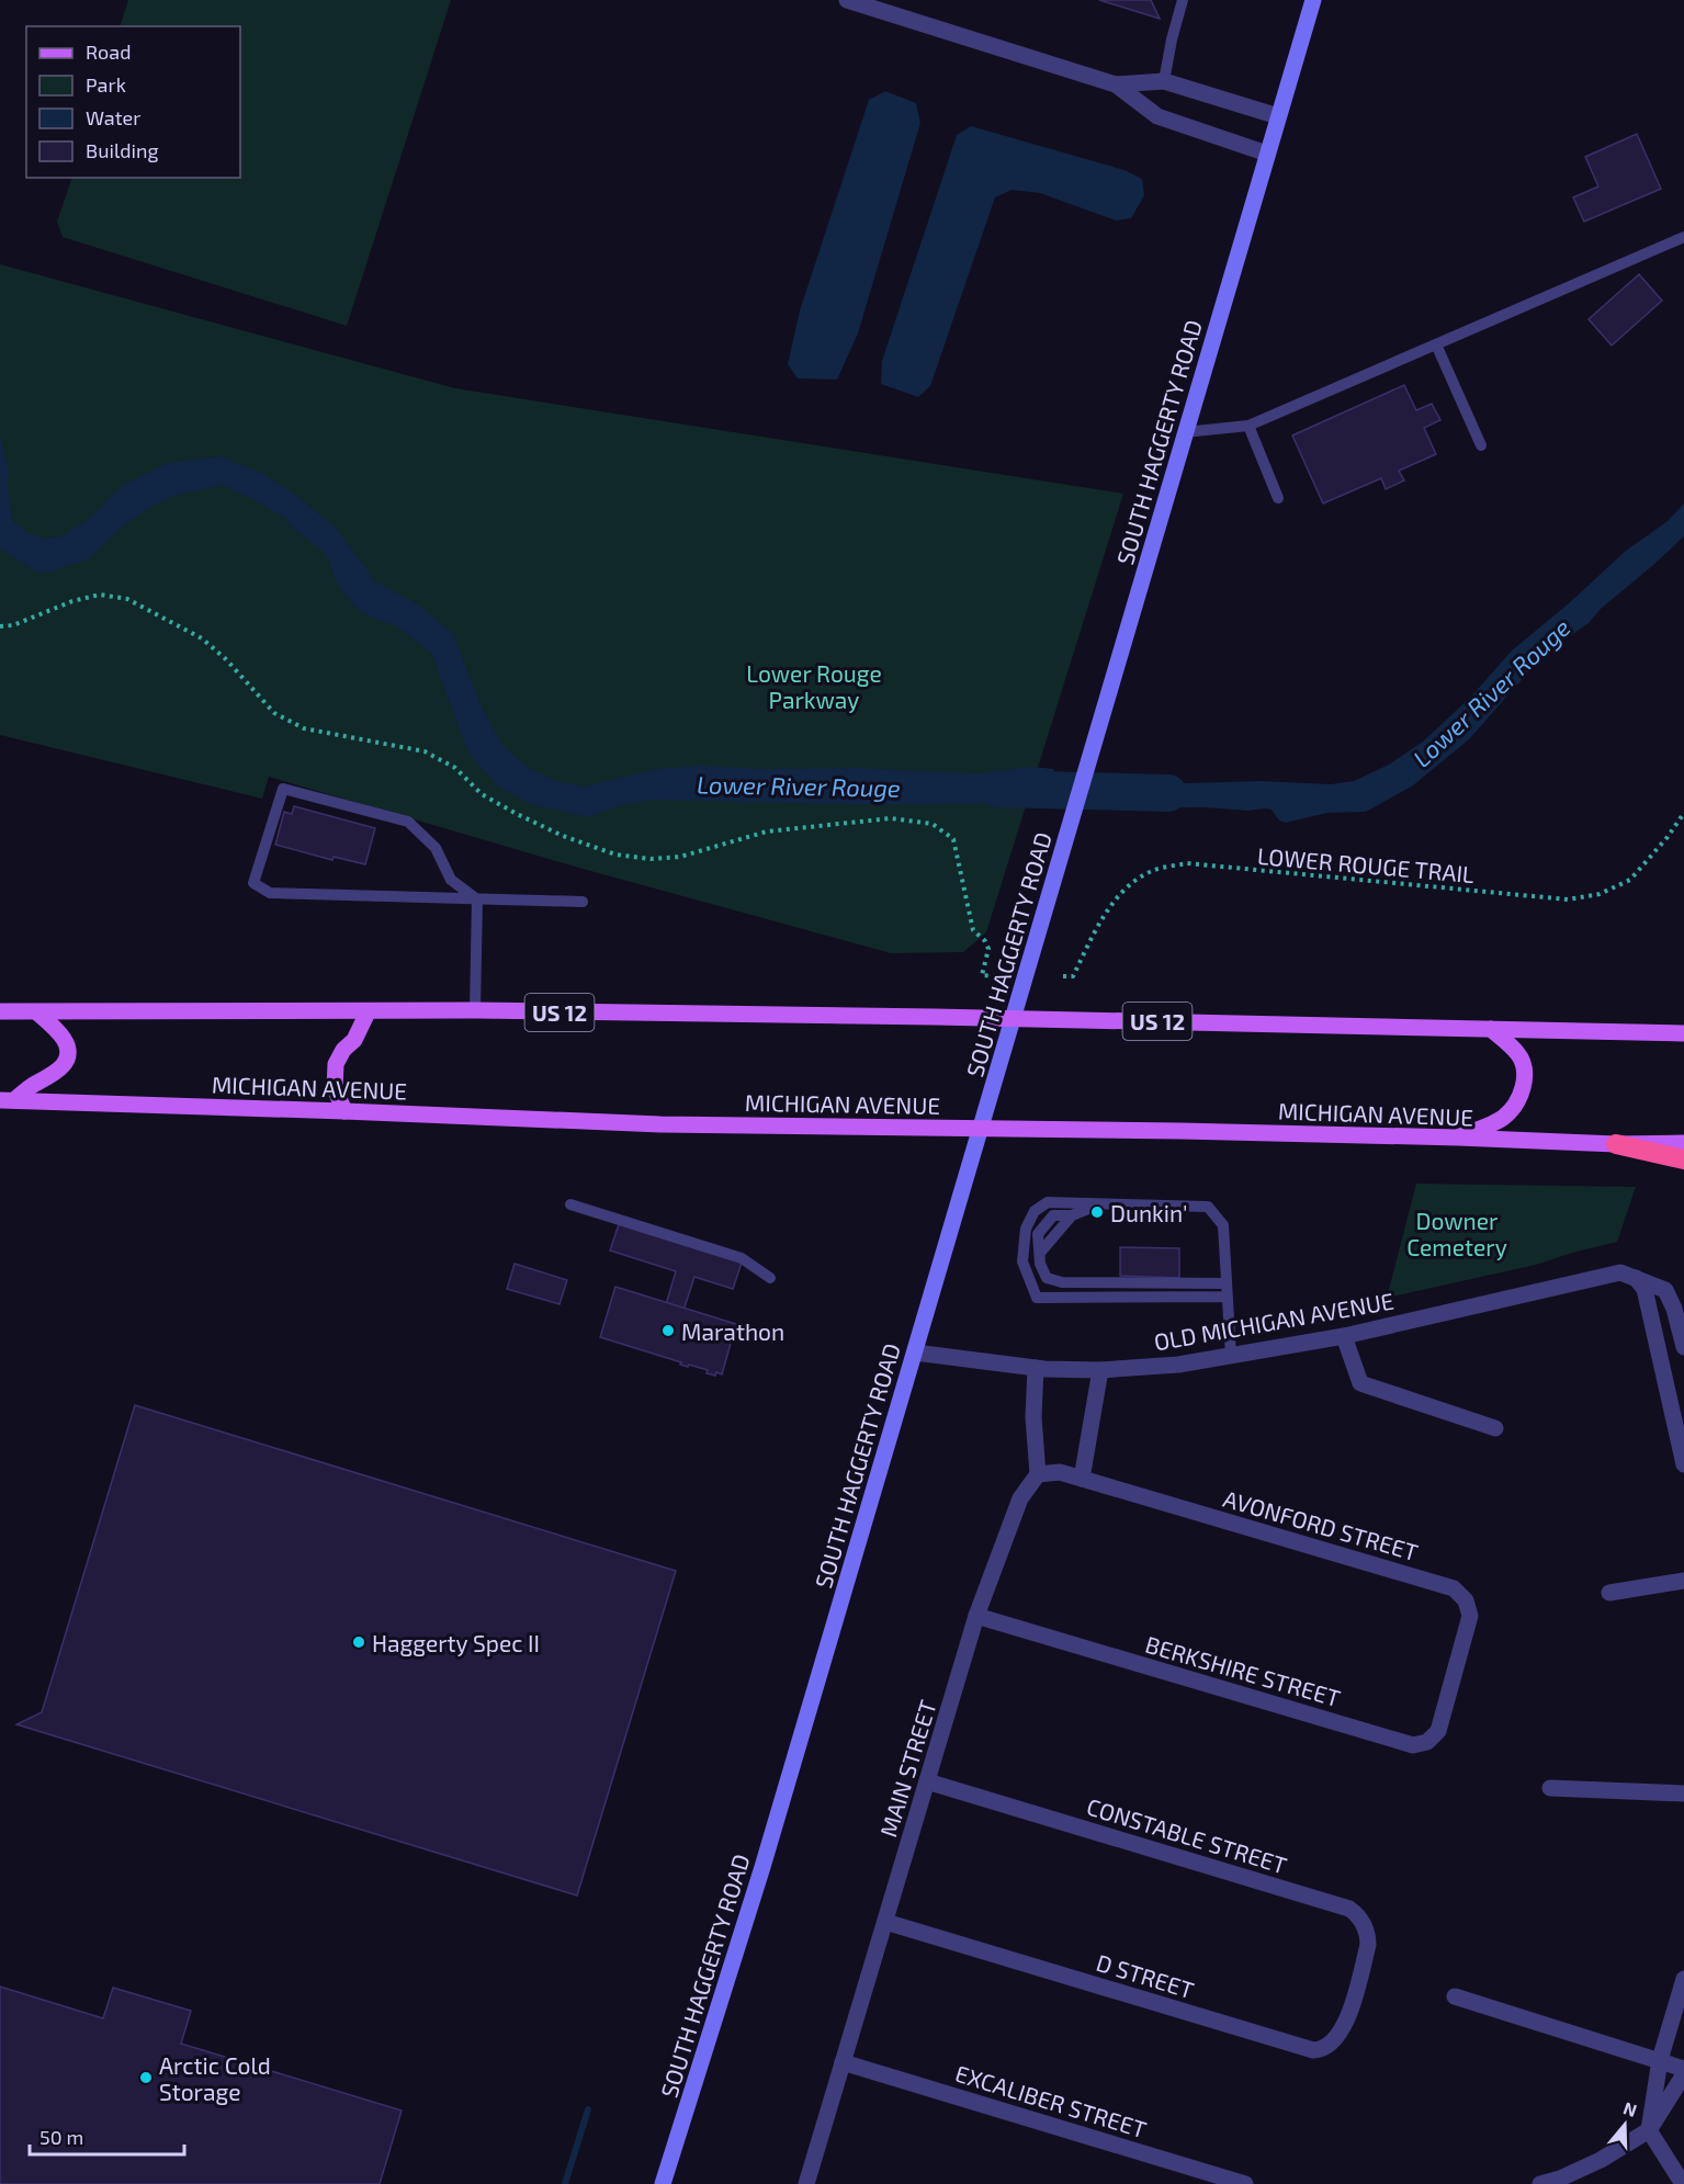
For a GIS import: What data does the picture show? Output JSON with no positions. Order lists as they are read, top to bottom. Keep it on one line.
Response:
{"streets":{"main road":["SOUTH HAGGERTY ROAD","US 12","MICHIGAN AVENUE"],"street":["OLD MICHIGAN AVENUE","AVONFORD STREET","BERKSHIRE STREET","MAIN STREET","CONSTABLE STREET","D STREET","EXCALIBER STREET"],"path":["LOWER ROUGE TRAIL"]},"crossings":[["SOUTH HAGGERTY ROAD","US 12"],["SOUTH HAGGERTY ROAD","MICHIGAN AVENUE"],["SOUTH HAGGERTY ROAD","OLD MICHIGAN AVENUE"],["AVONFORD STREET","BERKSHIRE STREET"],["AVONFORD STREET","MAIN STREET"],["BERKSHIRE STREET","MAIN STREET"],["MAIN STREET","CONSTABLE STREET"],["MAIN STREET","D STREET"],["MAIN STREET","EXCALIBER STREET"],["CONSTABLE STREET","D STREET"]],"water":["Lower River Rouge"],"parks":["Lower Rouge Parkway","Downer Cemetery"],"places":["Dunkin'","Marathon","Haggerty Spec II","Arctic Cold Storage"],"legend":["Road","Park","Water","Building"],"scale_bar":"50 m","north":"top"}
